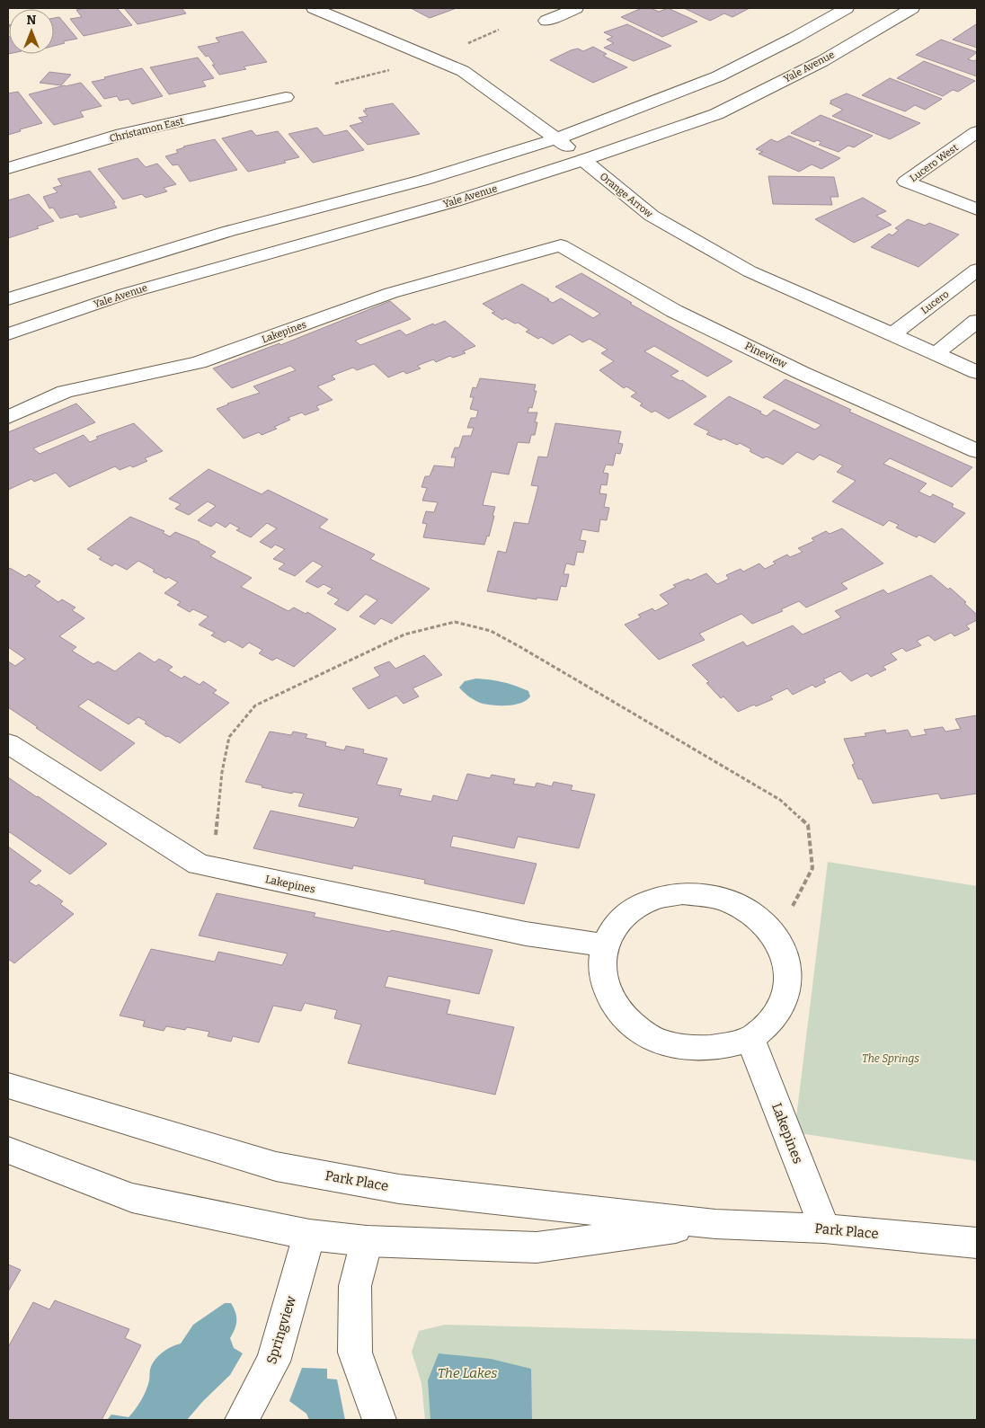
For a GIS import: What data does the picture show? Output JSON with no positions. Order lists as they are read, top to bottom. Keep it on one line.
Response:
{"streets":{"street":["Yale Avenue","Christamon East","Lucero West","Orange Arrow","Lucero","Lakepines","Pineview","Park Place","Springview"]},"crossings":[["Yale Avenue","Orange Arrow"],["Orange Arrow","Lucero"],["Lakepines","Pineview"],["Lakepines","Park Place"],["Park Place","Springview"]],"parks":["The Springs","The Lakes"],"north":"top"}
